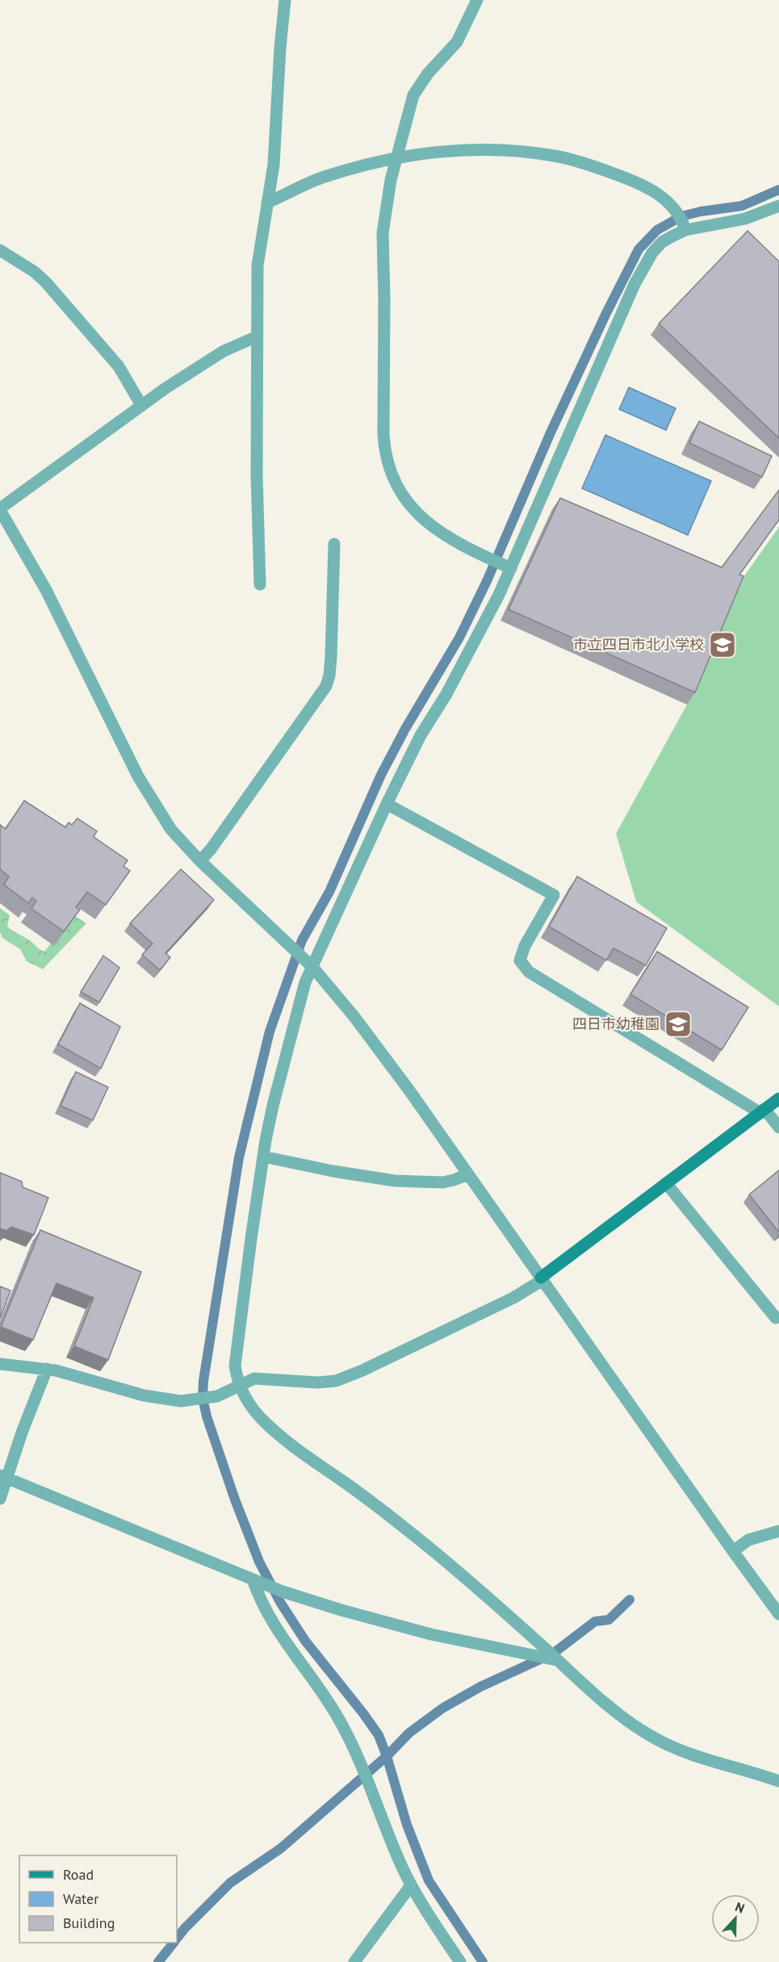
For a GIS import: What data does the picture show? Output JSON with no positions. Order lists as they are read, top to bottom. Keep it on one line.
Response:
{"places":{"school or university":["市立四日市北小学校","四日市幼稚園"]},"legend":["Road","Water","Building"],"north":"top"}
